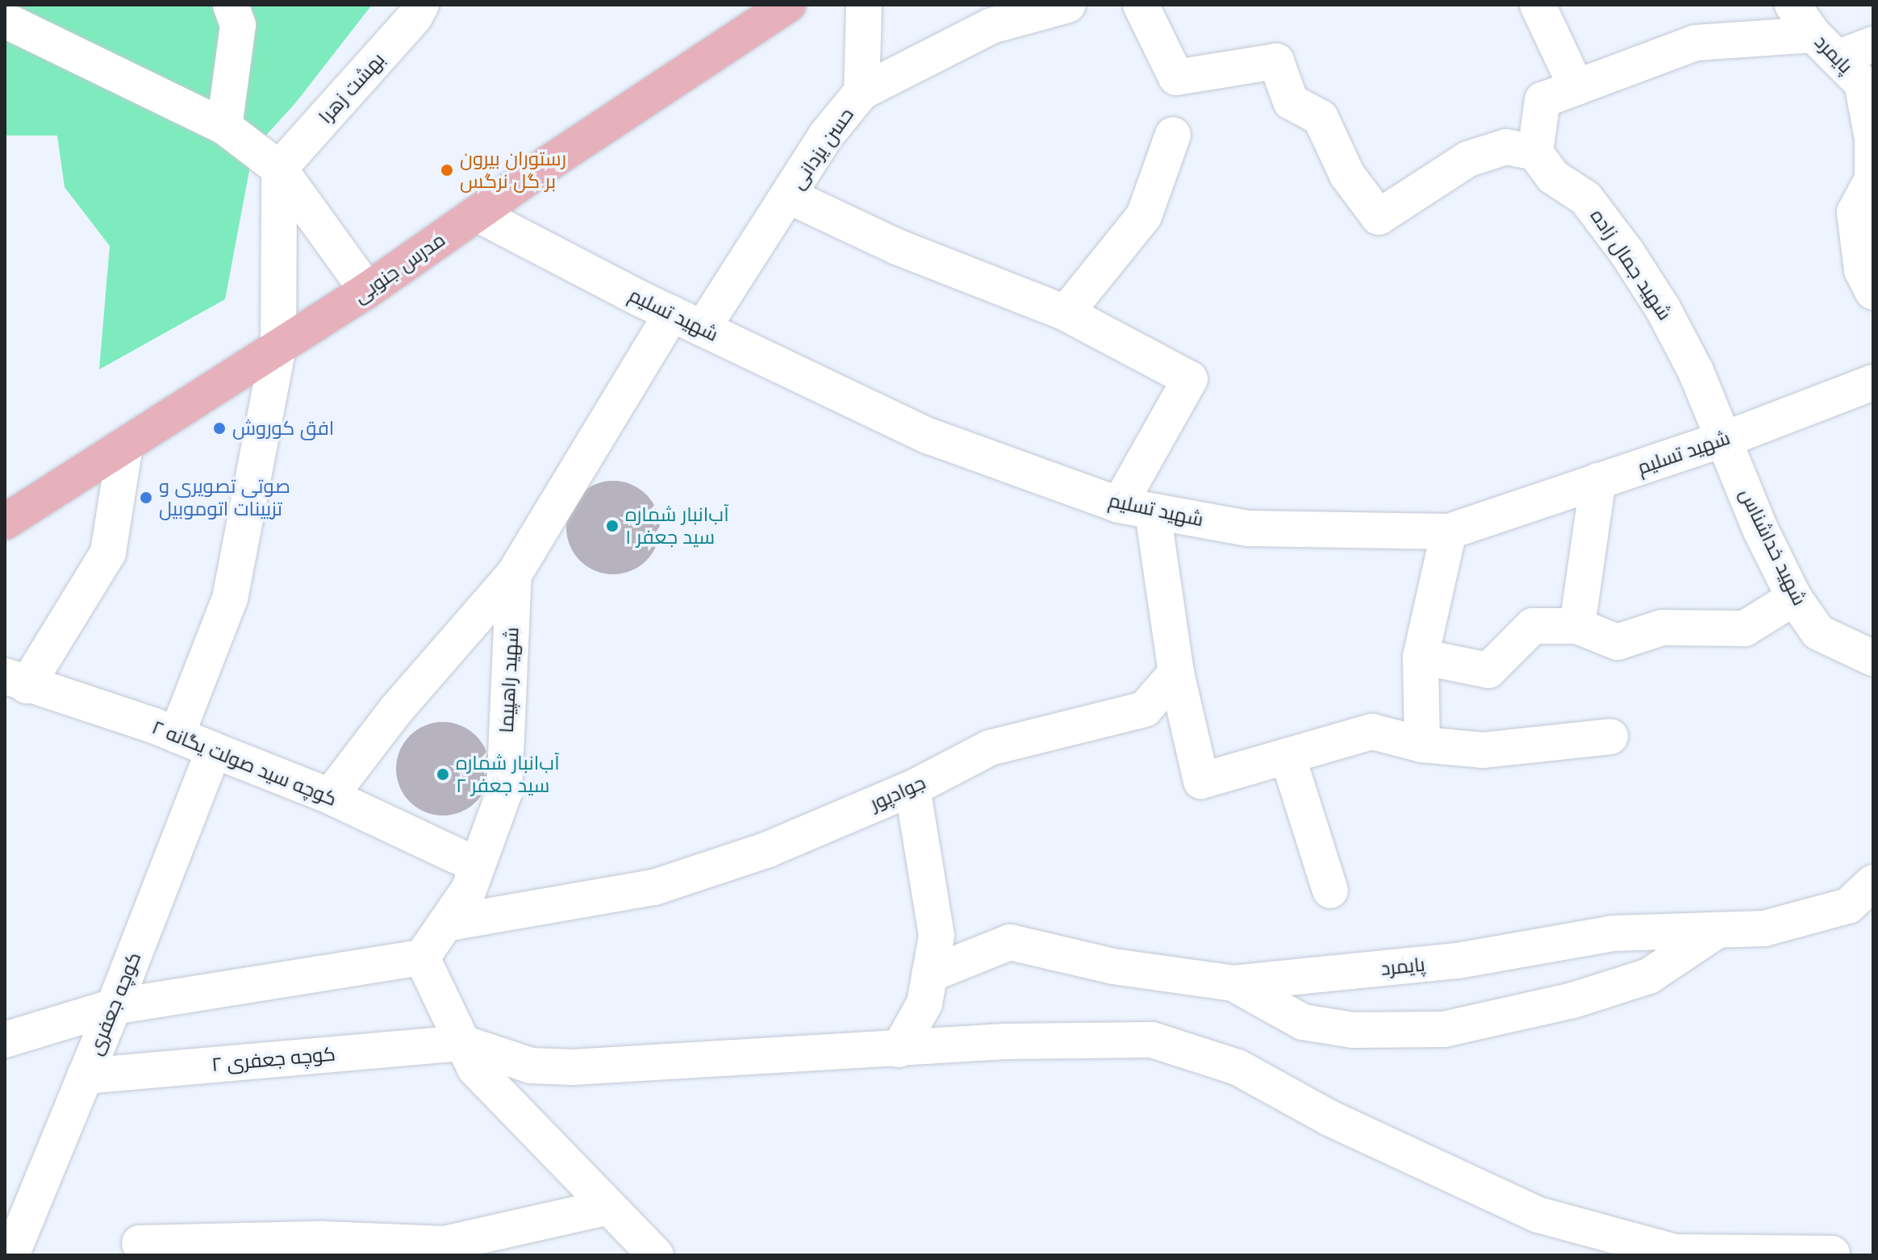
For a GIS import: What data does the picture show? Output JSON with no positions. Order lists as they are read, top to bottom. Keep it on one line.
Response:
{"streets":{"main road":["مدرس جنوبی"],"street":["پایمرد","بهشت زهرا","حسن یزدانی","شهید جمال زاده","شهید تسلیم","شهید خداشناس","شهید راهپیما","کوچه سید صولت یگانه ۲","جوادپور","کوچه جعفری","کوچه جعفری ۲"]},"crossings":[["حسن یزدانی","شهید تسلیم"],["حسن یزدانی","شهید راهپیما"],["شهید جمال زاده","شهید تسلیم"],["شهید جمال زاده","شهید خداشناس"],["مدرس جنوبی","شهید تسلیم"],["شهید تسلیم","شهید خداشناس"],["شهید تسلیم","شهید راهپیما"],["شهید راهپیما","کوچه سید صولت یگانه ۲"],["شهید راهپیما","جوادپور"],["کوچه سید صولت یگانه ۲","کوچه جعفری"],["کوچه جعفری","کوچه جعفری ۲"]],"places":["رستوران بیرون بر گل نرگس","افق کوروش","صوتی تصویری و تزیینات اتوموبیل","آب‌انبار شماره ۱ سید جعفر","آب‌انبار شماره ۲ سید جعفر"]}
